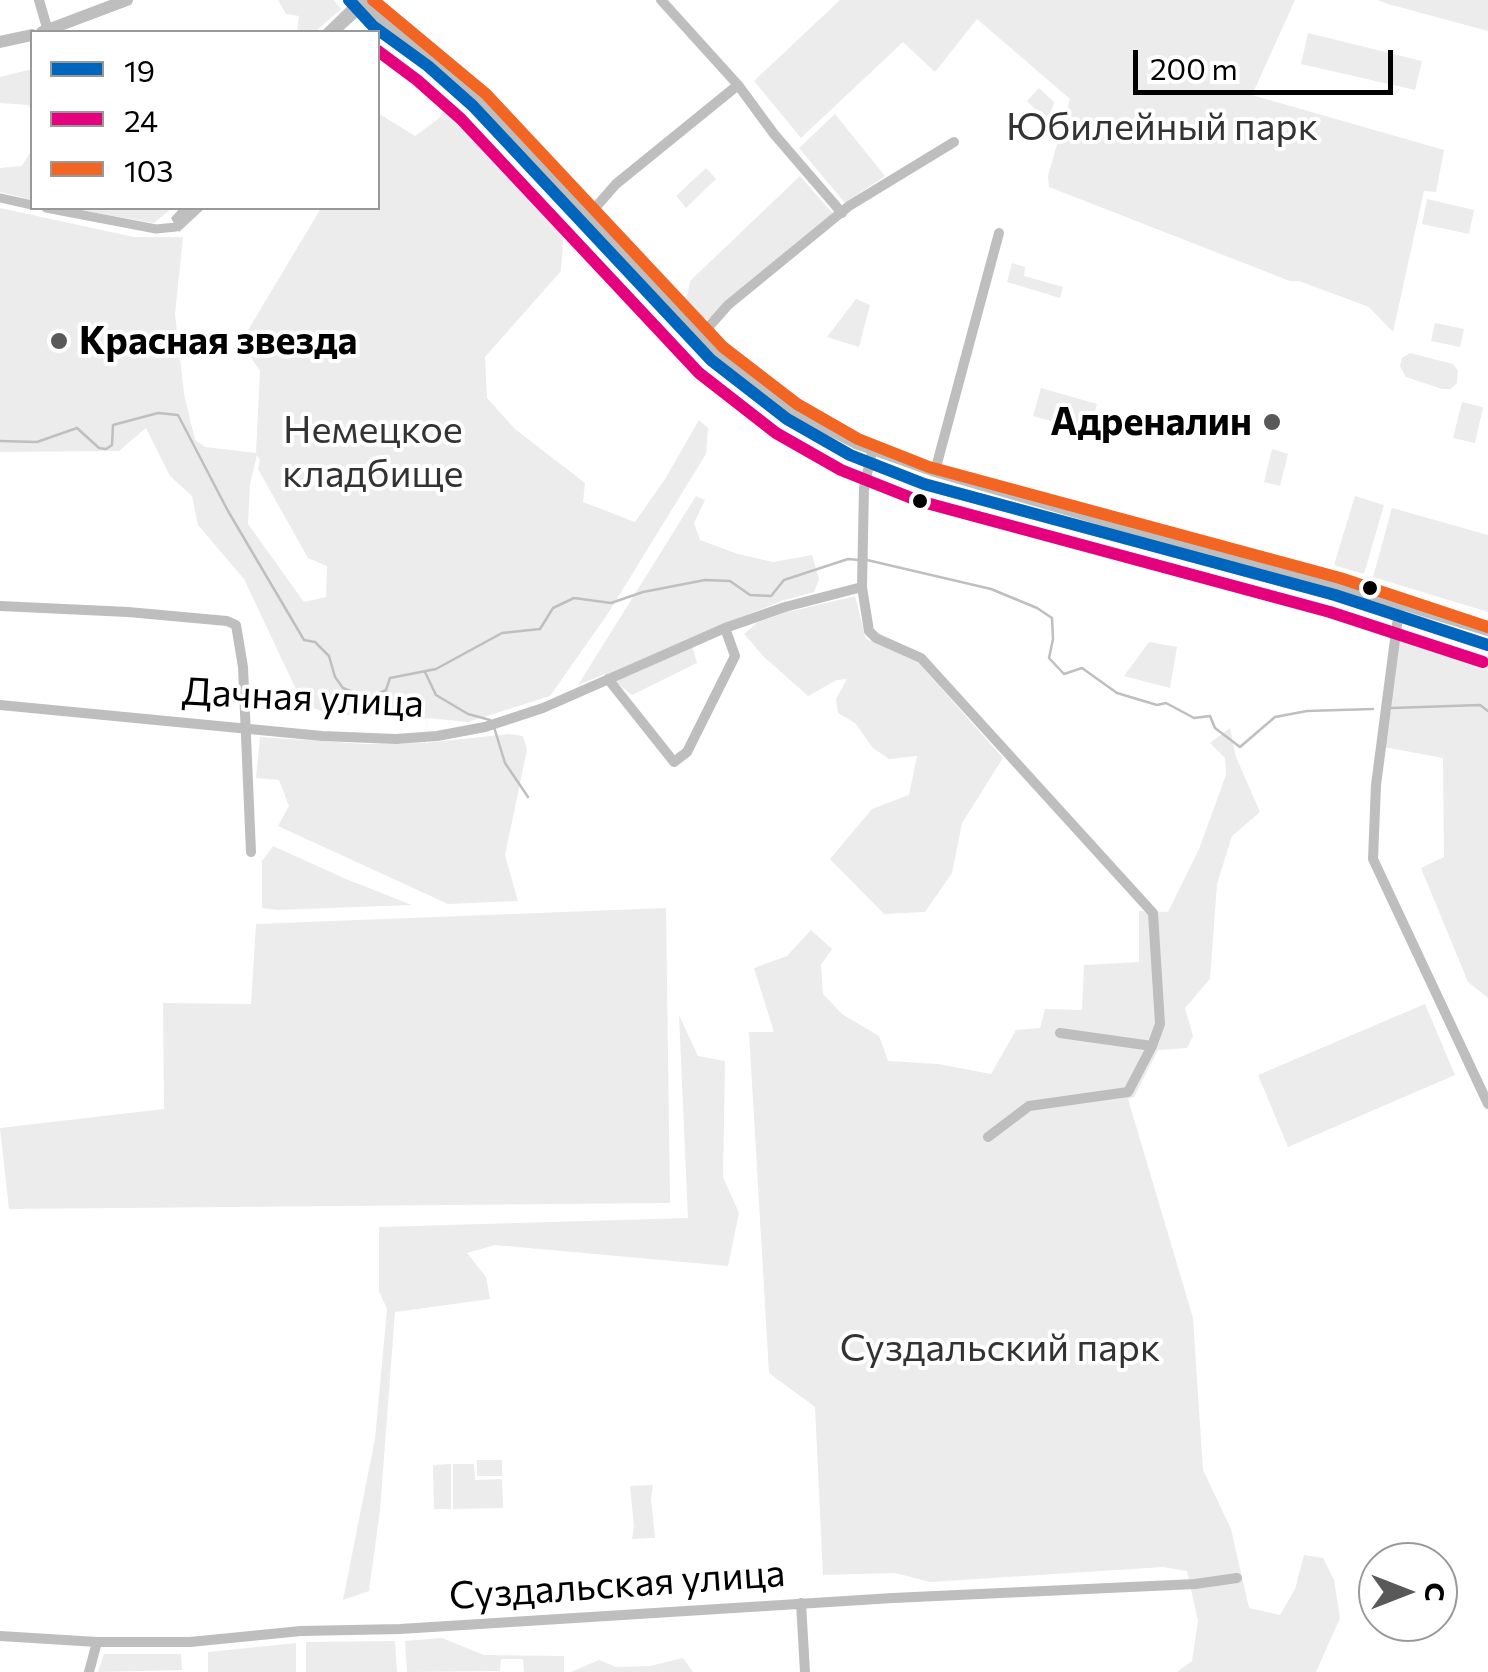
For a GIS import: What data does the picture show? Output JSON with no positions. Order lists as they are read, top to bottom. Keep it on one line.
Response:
{"streets":{"street":["Дачная улица","Суздальская улица"]},"parks":["Юбилейный парк","Немецкое кладбище","Суздальский парк"],"places":["Красная звезда","Адреналин"],"lines":["transit line 19","transit line 103","transit line 24"],"legend":["19","24","103"],"scale_bar":"200 m","north":"right"}
